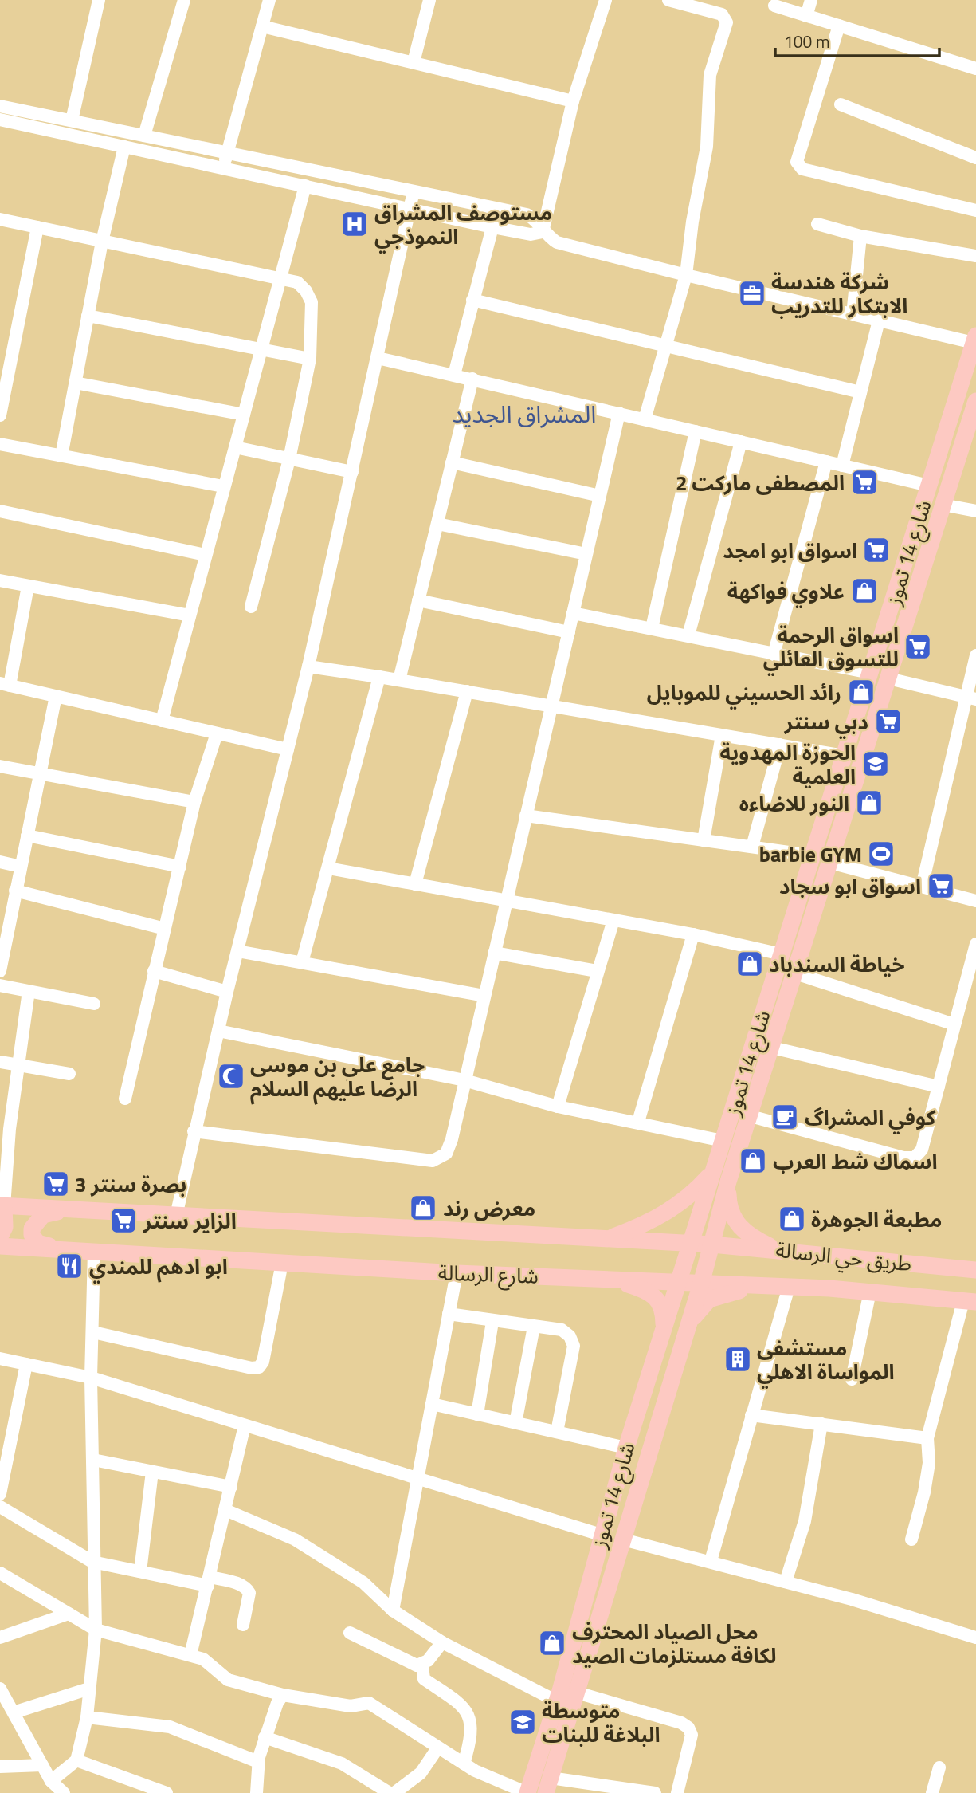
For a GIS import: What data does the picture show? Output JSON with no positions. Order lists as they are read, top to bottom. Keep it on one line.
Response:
{"streets":{"main road":["شارع 14 تموز","طريق حي الرسالة","شارع الرسالة"]},"crossings":[["شارع 14 تموز","طريق حي الرسالة"],["شارع 14 تموز","شارع الرسالة"],["طريق حي الرسالة","شارع الرسالة"]],"districts":["المشراق الجديد"],"places":{"hospital":["مستوصف المشراق النموذجي"],"office":["شركة هندسة الابتكار للتدريب"],"supermarket":["المصطفى ماركت 2","اسواق ابو امجد","اسواق الرحمة للتسوق العائلي","دبي سنتر","اسواق ابو سجاد","بصرة سنتر 3","الزاير سنتر"],"shop":["علاوي فواكهة","رائد الحسيني للموبايل","النور للاضاءه","خياطة السندباد","اسماك شط العرب","معرض رند","مطبعة الجوهرة","محل الصياد المحترف لكافة مستلزمات الصيد"],"school or university":["الحوزة المهدوية العلمية","متوسطة البلاغة للبنات"],"sports":["barbie GYM"],"mosque":["جامع علي بن موسى الرضا عليهم السلام"],"cafe":["كوفي المشراگ"],"restaurant":["ابو ادهم للمندي"],"building":["مستشفى المواساة اﻻهلي"]},"scale_bar":"100 m"}
